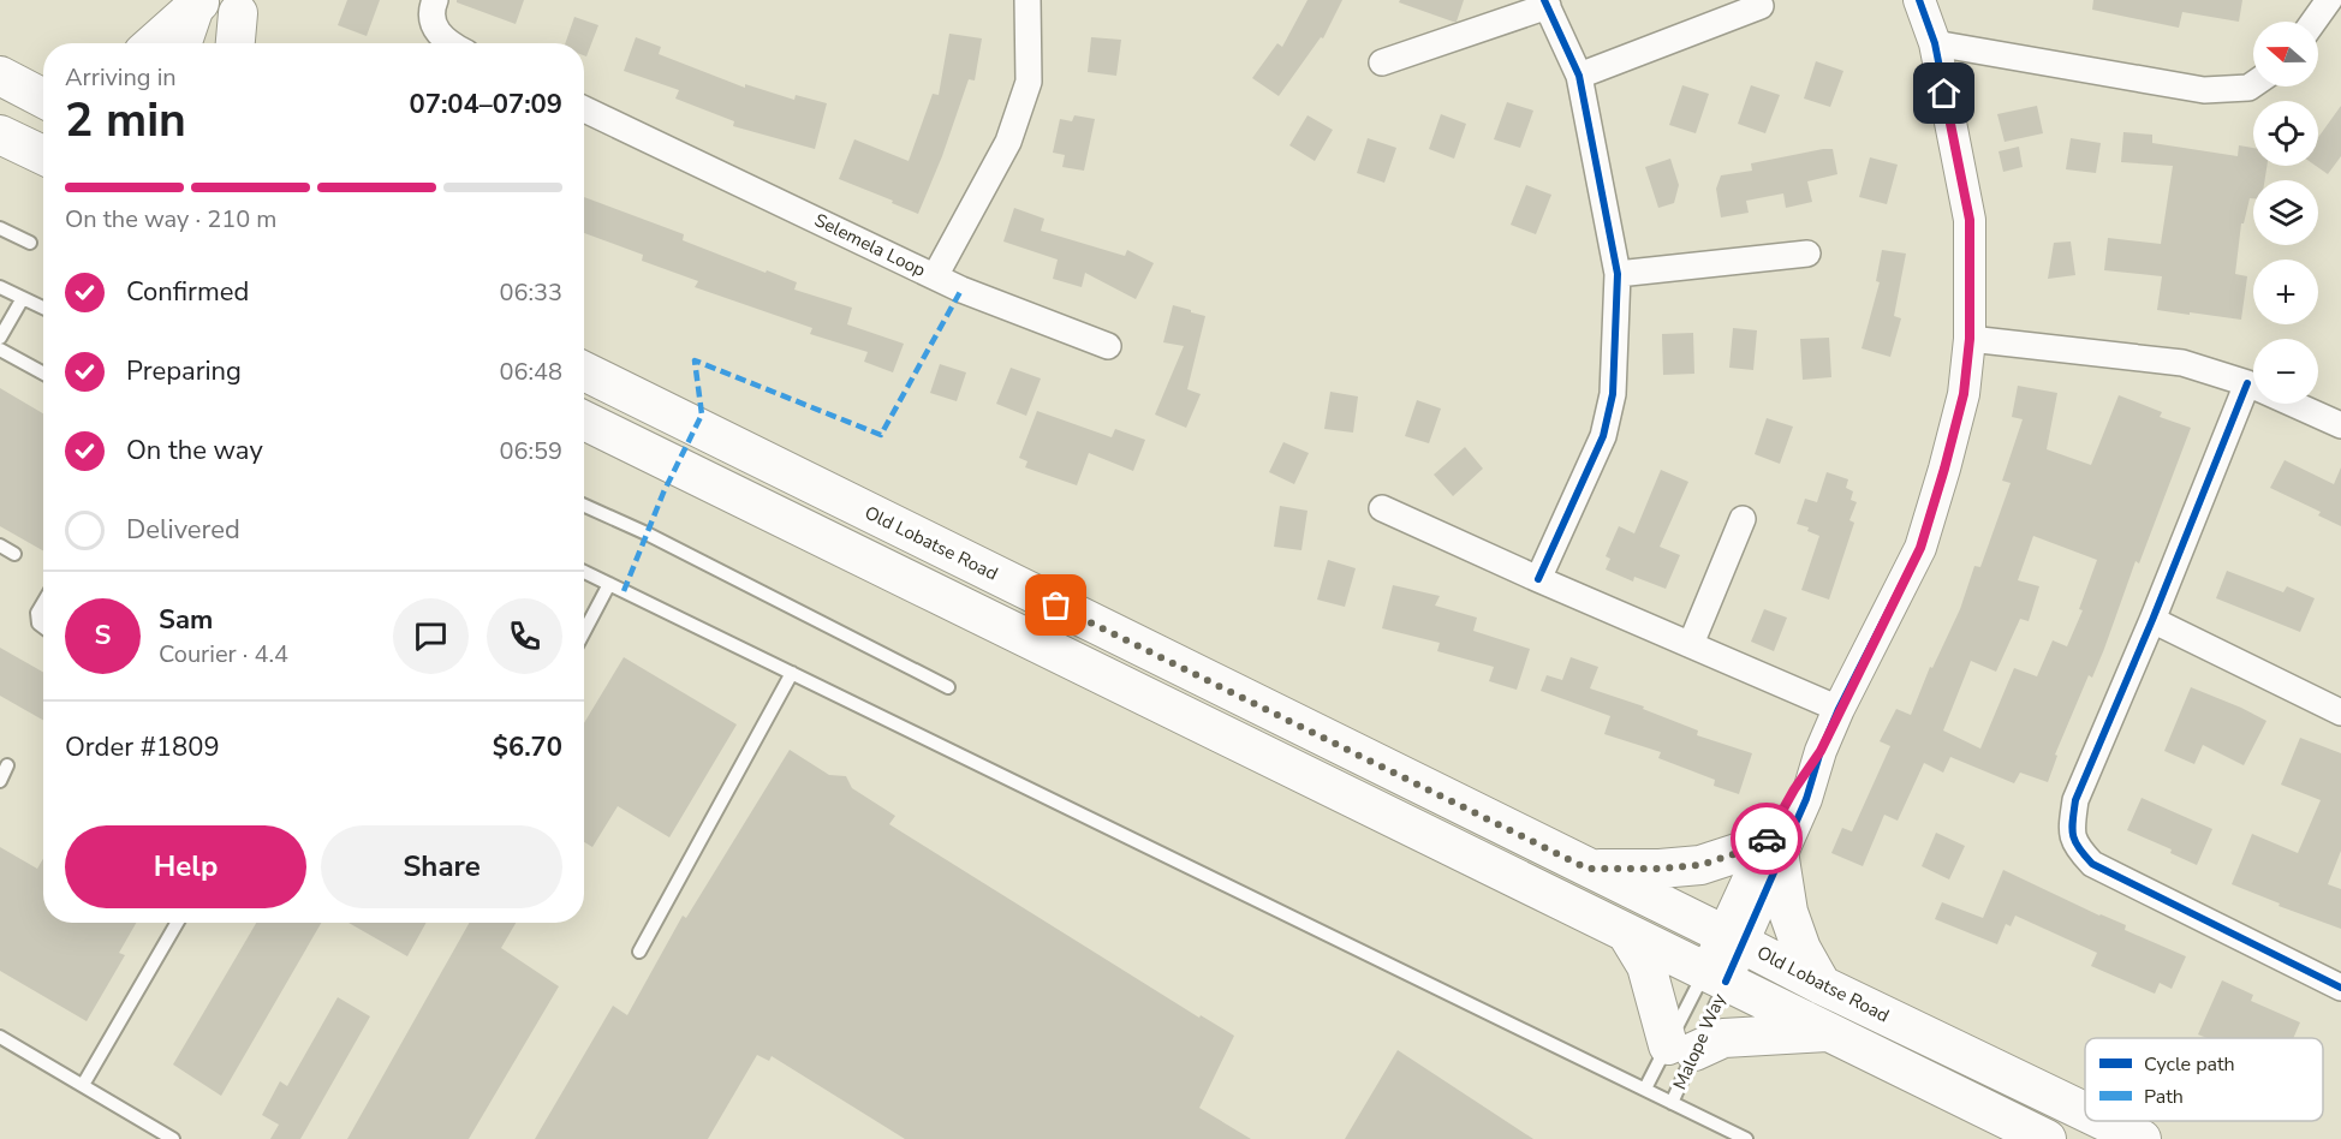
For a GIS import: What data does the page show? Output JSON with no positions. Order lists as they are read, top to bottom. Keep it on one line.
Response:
{"streets":{"main road":["Old Lobatse Road"],"street":["Selemela Loop"],"lane":["Malope Way"]},"legend":["Cycle path","Path"],"north":"left","page":{"map_buttons":["+","−"],"heading":["2 min","Arriving in","07:04–07:09"],"panel":["Sam","Courier · 4.4","Order #1809","$6.70"],"bar":"On the way · 210 m","list":[["Confirmed","06:33"],["Preparing","06:48"],["On the way","06:59"],"Delivered"],"round":"S","buttons":["Help","Share"]}}
